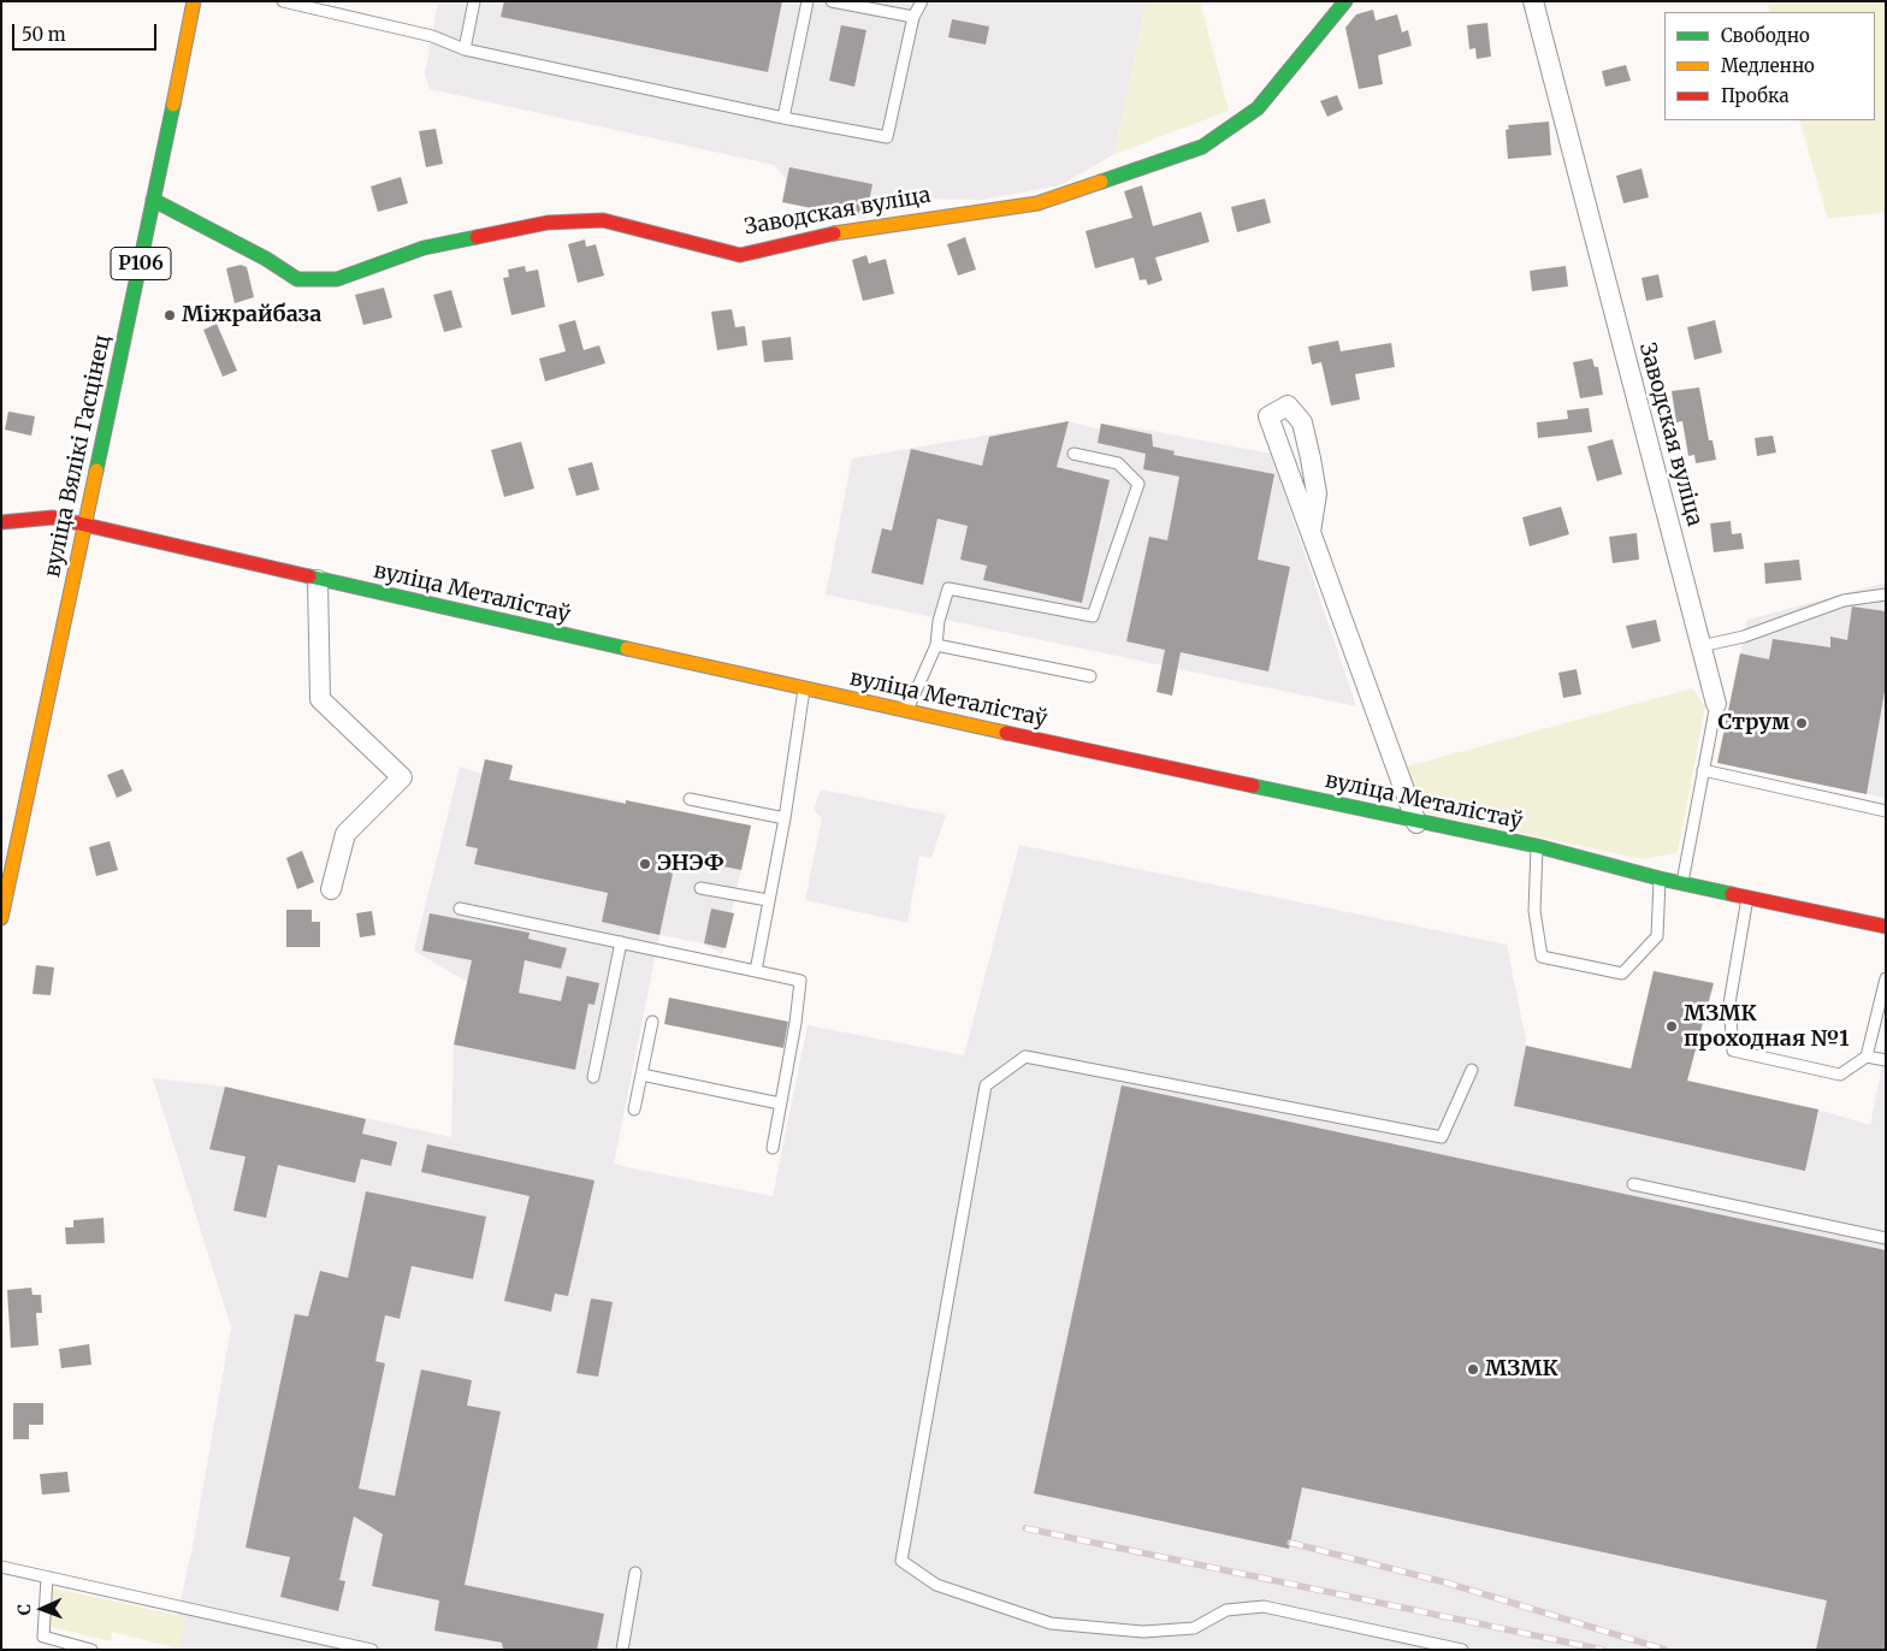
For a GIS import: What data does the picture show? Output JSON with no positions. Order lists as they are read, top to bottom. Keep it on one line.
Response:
{"streets":{"street":["Заводская вуліца","Р106","вуліца Вялікі Гасцінец","вуліца Металістаў"]},"crossings":[["Заводская вуліца","вуліца Вялікі Гасцінец"],["Заводская вуліца","вуліца Металістаў"],["вуліца Вялікі Гасцінец","вуліца Металістаў"]],"places":["Міжрайбаза","Струм","ЭНЭФ","МЗМК проходная №1","МЗМК"],"legend":["Свободно","Медленно","Пробка"],"scale_bar":"50 m","north":"left"}
